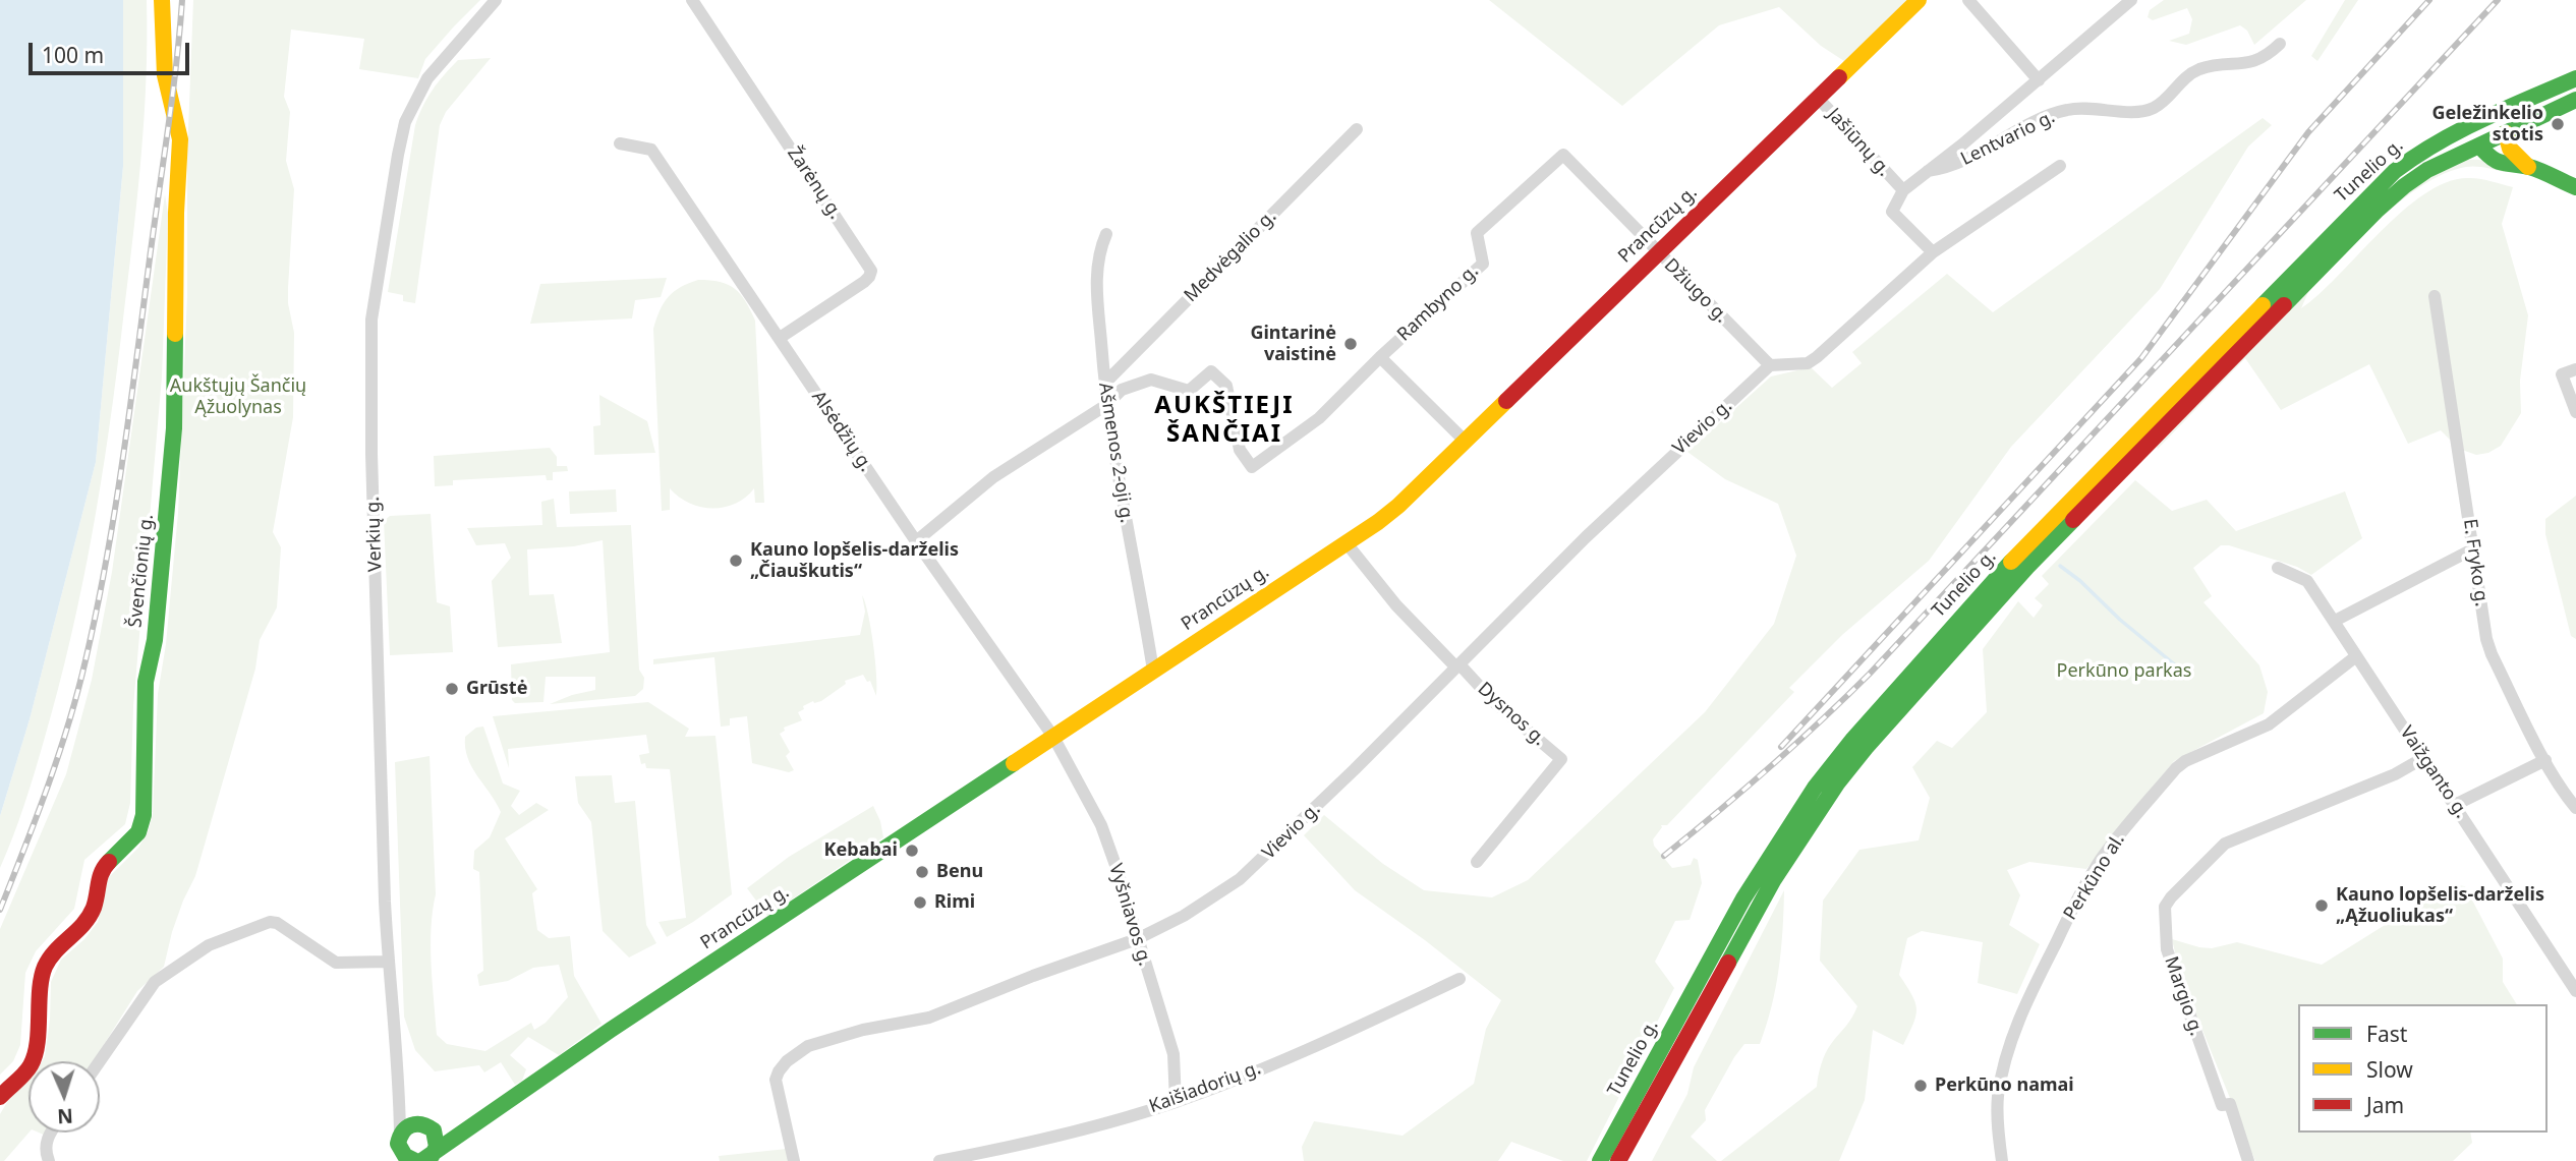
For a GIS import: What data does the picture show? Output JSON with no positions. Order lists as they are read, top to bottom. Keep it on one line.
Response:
{"streets":{"street":["Lentvario g.","Jašiūnų g.","Tunelio g.","Žarėnų g.","Prancūzų g.","Medvėgalio g.","Džiugo g.","Rambyno g.","Vievio g.","Alsėdžių g.","Ašmenos 2-oji g.","Verkių g.","E. Fryko g.","Švenčionių g.","Dysnos g.","Vaižganto g.","Perkūno al.","Vyšniavos g.","Margio g.","Kaišiadorių g."]},"crossings":[["Jašiūnų g.","Prancūzų g."],["Žarėnų g.","Alsėdžių g."],["Prancūzų g.","Džiugo g."],["Prancūzų g.","Alsėdžių g."],["Prancūzų g.","Ašmenos 2-oji g."],["Prancūzų g.","Verkių g."],["Prancūzų g.","Dysnos g."],["Prancūzų g.","Vyšniavos g."],["Medvėgalio g.","Ašmenos 2-oji g."],["Džiugo g.","Rambyno g."],["Džiugo g.","Vievio g."],["Rambyno g.","Ašmenos 2-oji g."],["Vievio g.","Dysnos g."],["Vievio g.","Vyšniavos g."],["Alsėdžių g.","Vyšniavos g."],["Vaižganto g.","Perkūno al."],["Vaižganto g.","Margio g."],["Vyšniavos g.","Kaišiadorių g."]],"districts":["AUKŠTIEJI ŠANČIAI"],"parks":["Aukštųjų Šančių Ąžuolynas","Perkūno parkas"],"places":["Geležinkelio stotis","Gintarinė vaistinė","Kauno lopšelis-darželis „Čiauškutis“","Grūstė","Kebabai","Benu","Rimi","Kauno lopšelis-darželis „Ąžuoliukas“","Perkūno namai"],"legend":["Fast","Slow","Jam"],"scale_bar":"100 m","north":"bottom"}
